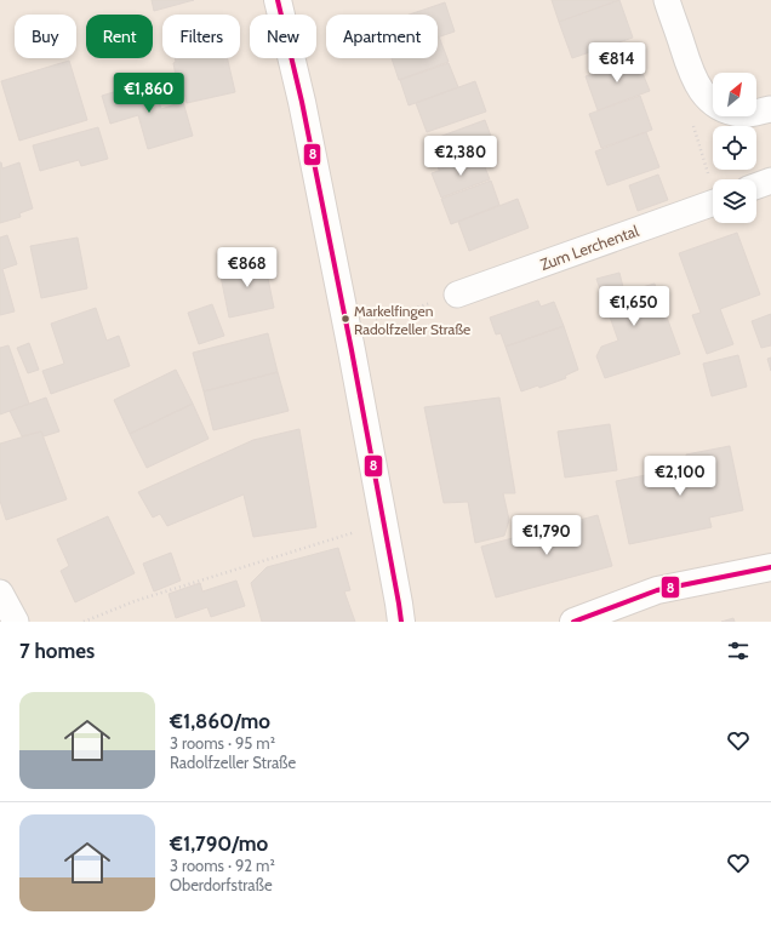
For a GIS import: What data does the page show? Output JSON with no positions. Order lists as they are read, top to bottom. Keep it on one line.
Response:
{"streets":{"street":["Zum Lerchental"]},"places":["Markelfingen Radolfzeller Straße"],"lines":["transit line 8"],"north":"top right","page":{"chip":["Buy","Rent","Filters","New","Apartment"],"price":["€814","€1,860","€2,380","€868","€1,650","€2,100","€1,790"],"heading":"7 homes","list":[{"name":"€1,860/mo","note":"3 rooms · 95 m² · Radolfzeller Straße"},{"name":"€1,790/mo","note":"3 rooms · 92 m² · Oberdorfstraße"}]}}
